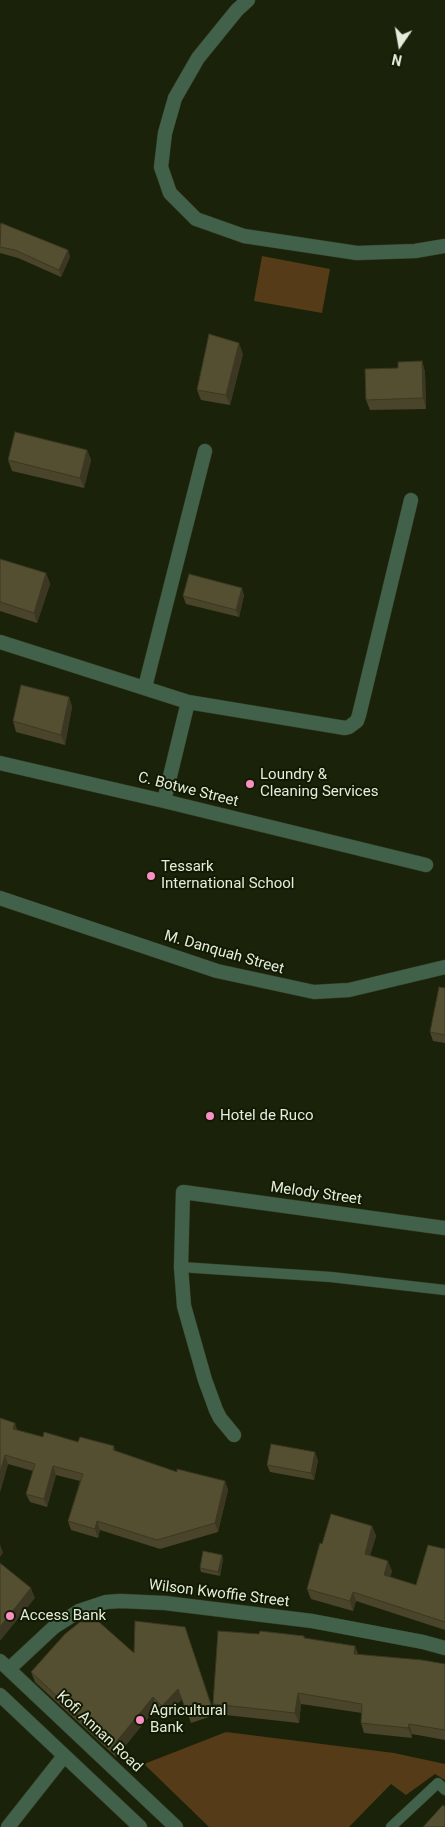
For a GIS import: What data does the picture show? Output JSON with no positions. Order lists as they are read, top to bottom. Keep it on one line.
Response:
{"streets":{"street":["C. Botwe Street","M. Danquah Street","Melody Street","Wilson Kwoffie Street","Kofi Annan Road"]},"crossings":[["Wilson Kwoffie Street","Kofi Annan Road"]],"places":["Loundry & Cleaning Services","Tessark International School","Hotel de Ruco","Access Bank","Agricultural Bank"],"north":"bottom"}
